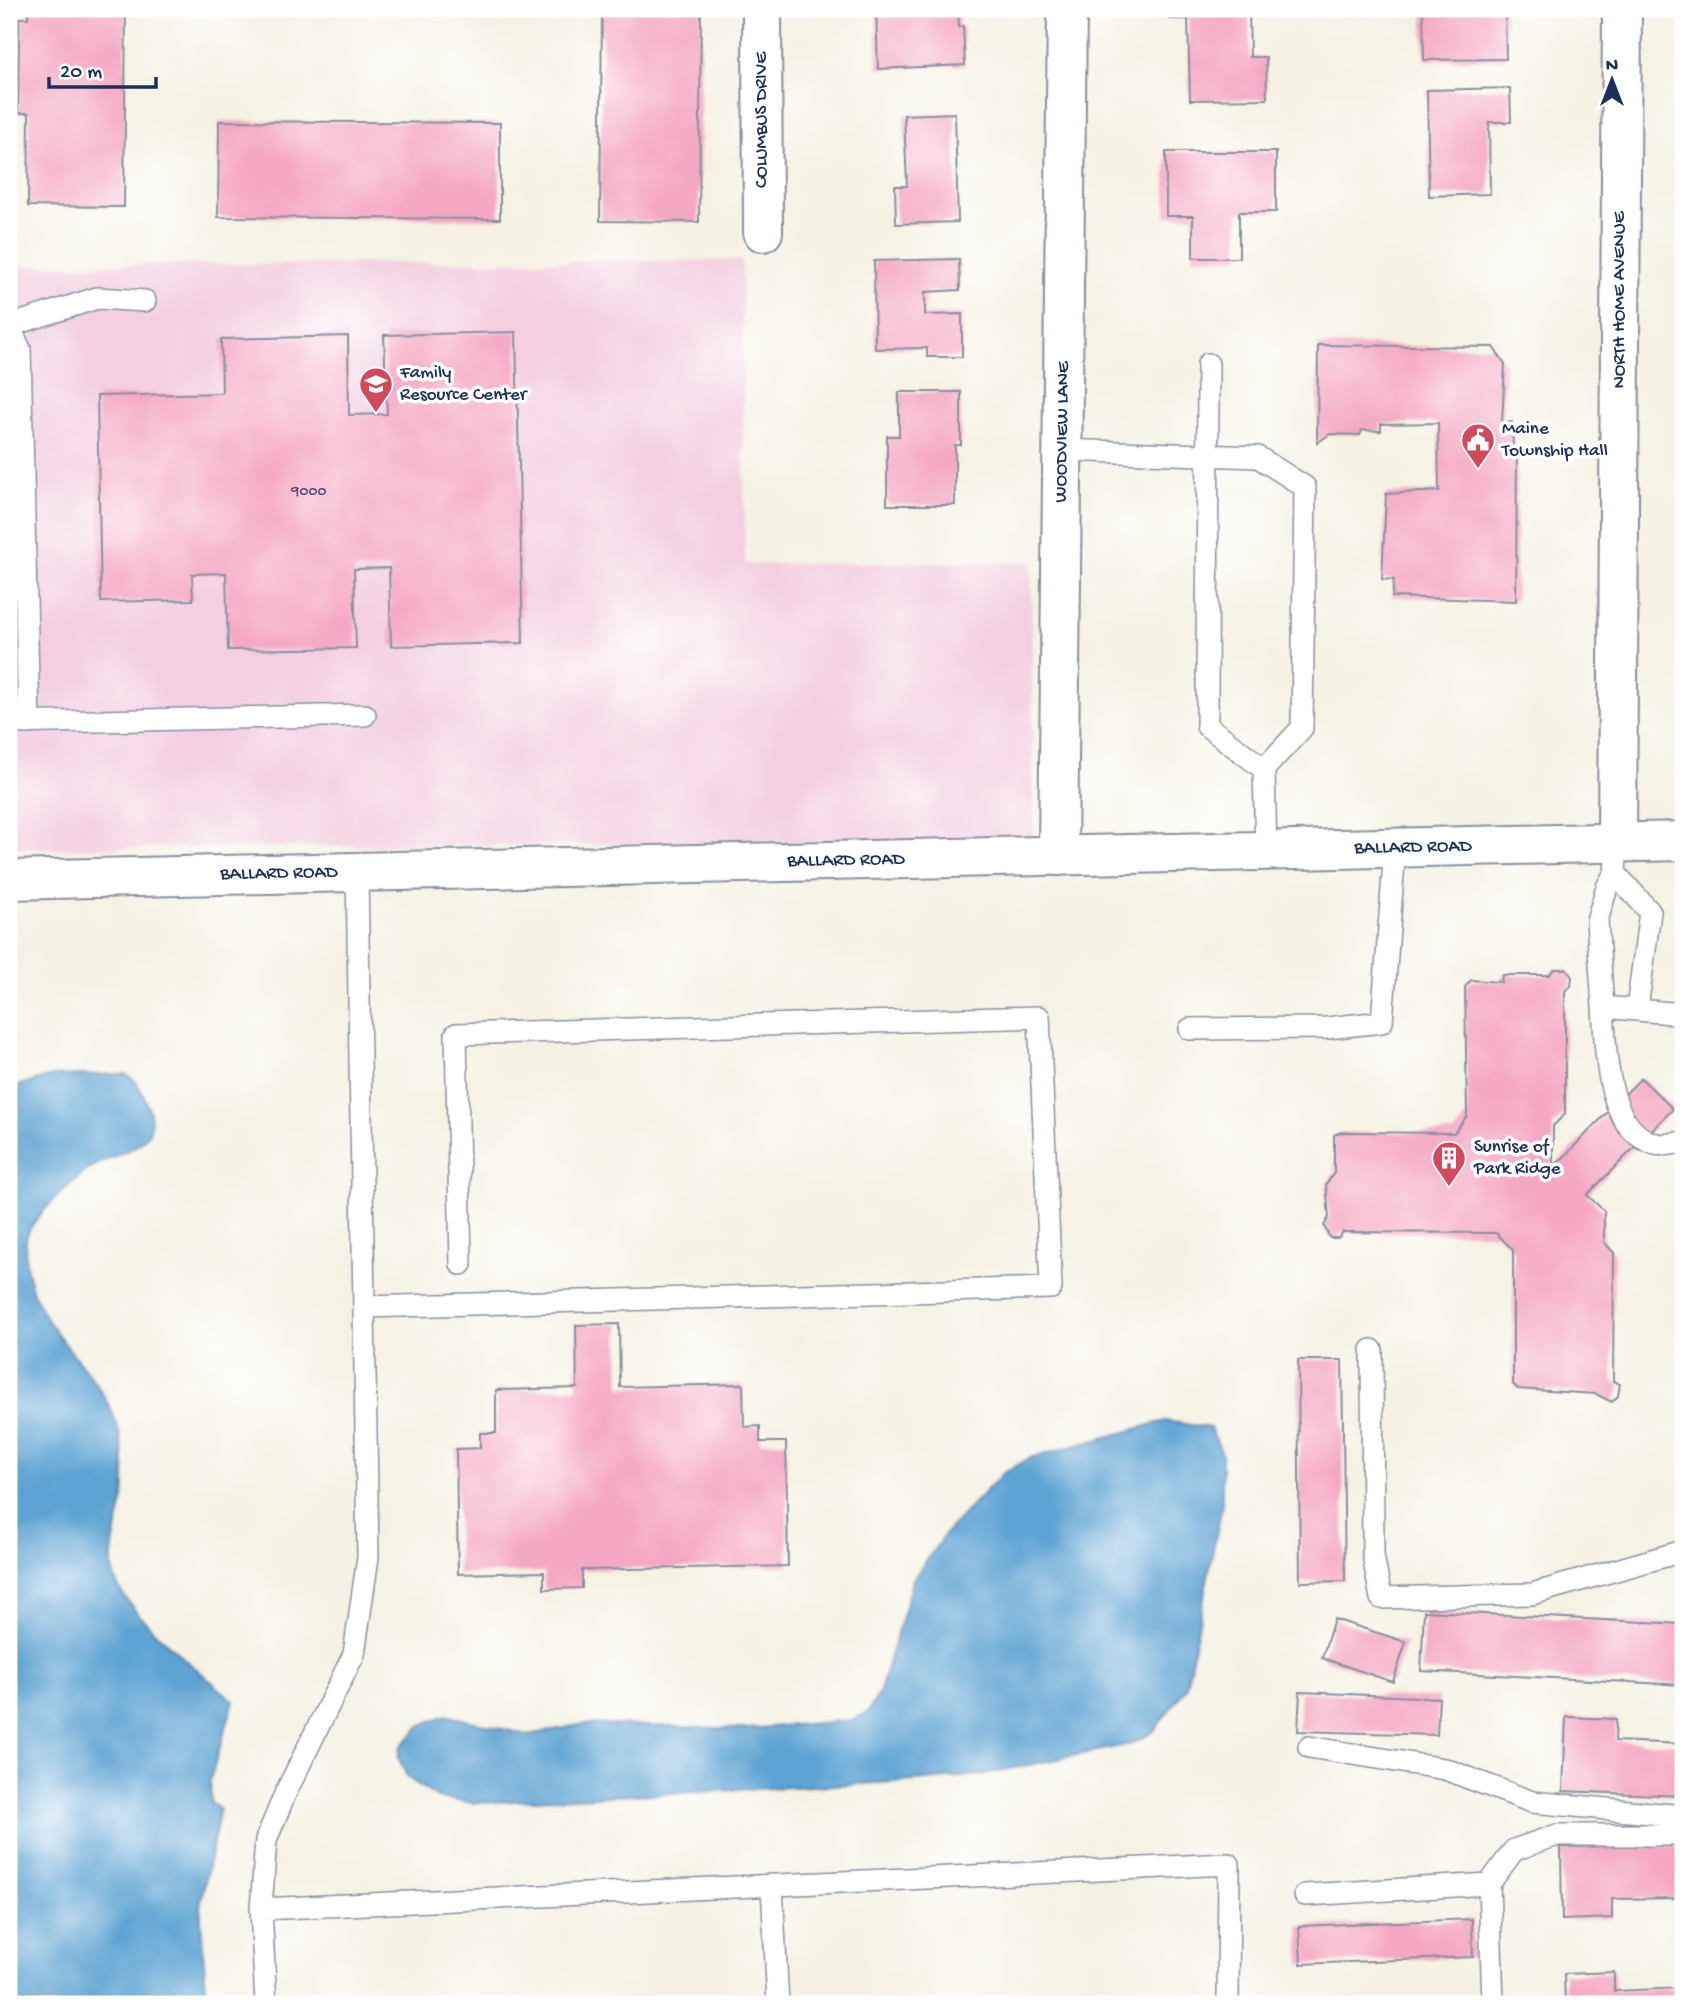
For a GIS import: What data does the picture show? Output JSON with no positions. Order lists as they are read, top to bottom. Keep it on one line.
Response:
{"streets":{"street":["COLUMBUS DRIVE","NORTH HOME AVENUE","WOODVIEW LANE","BALLARD ROAD"]},"crossings":[["NORTH HOME AVENUE","BALLARD ROAD"],["WOODVIEW LANE","BALLARD ROAD"]],"places":{"school or university":["Family Resource Center"],"public building":["Maine Township Hall"],"building":["Sunrise of Park Ridge"]},"house_numbers":["9000"],"scale_bar":"20 m","north":"top"}
